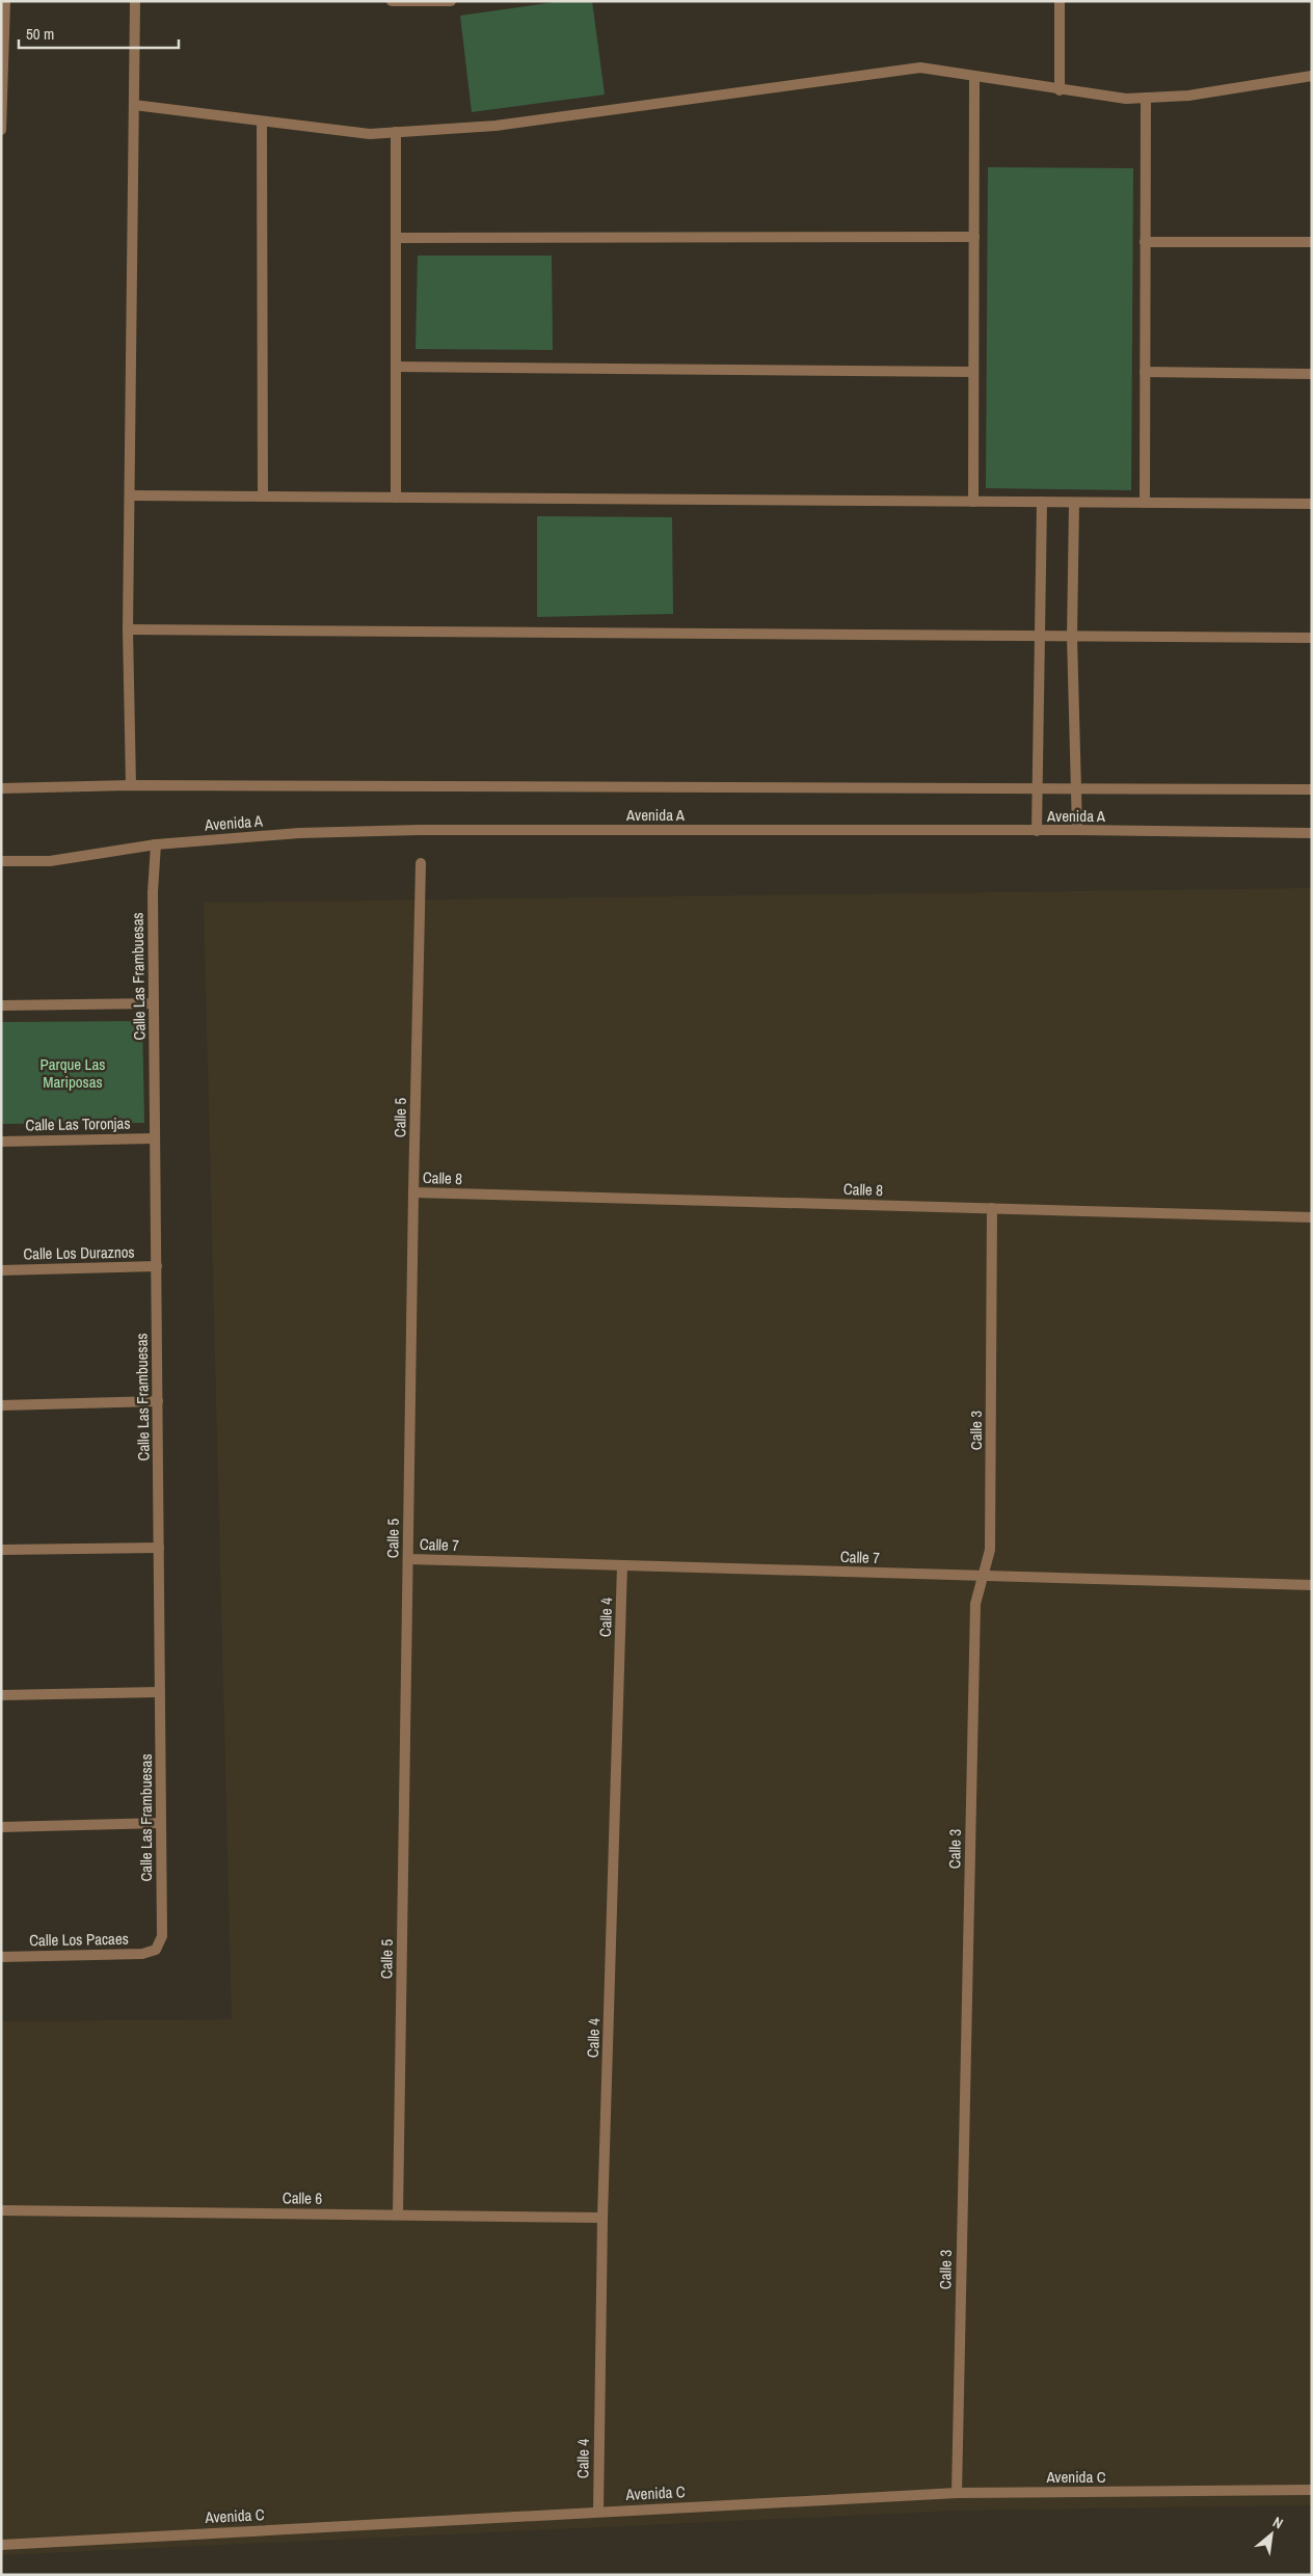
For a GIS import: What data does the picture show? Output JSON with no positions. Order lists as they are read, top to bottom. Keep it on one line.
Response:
{"streets":{"street":["Avenida A","Calle Las Frambuesas","Calle 5","Calle Las Toronjas","Calle 8","Calle Los Duraznos","Calle 3","Calle 7","Calle 4","Calle Los Pacaes","Calle 6","Avenida C"]},"crossings":[["Avenida A","Calle Las Frambuesas"],["Calle Las Frambuesas","Calle Las Toronjas"],["Calle Las Frambuesas","Calle Los Duraznos"],["Calle Las Frambuesas","Calle Los Pacaes"],["Calle 5","Calle 8"],["Calle 5","Calle 7"],["Calle 5","Calle 6"],["Calle 8","Calle 3"],["Calle 3","Calle 7"],["Calle 3","Avenida C"],["Calle 7","Calle 4"],["Calle 4","Calle 6"],["Calle 4","Avenida C"]],"parks":["Parque Las Mariposas"],"scale_bar":"50 m","north":"top right"}
